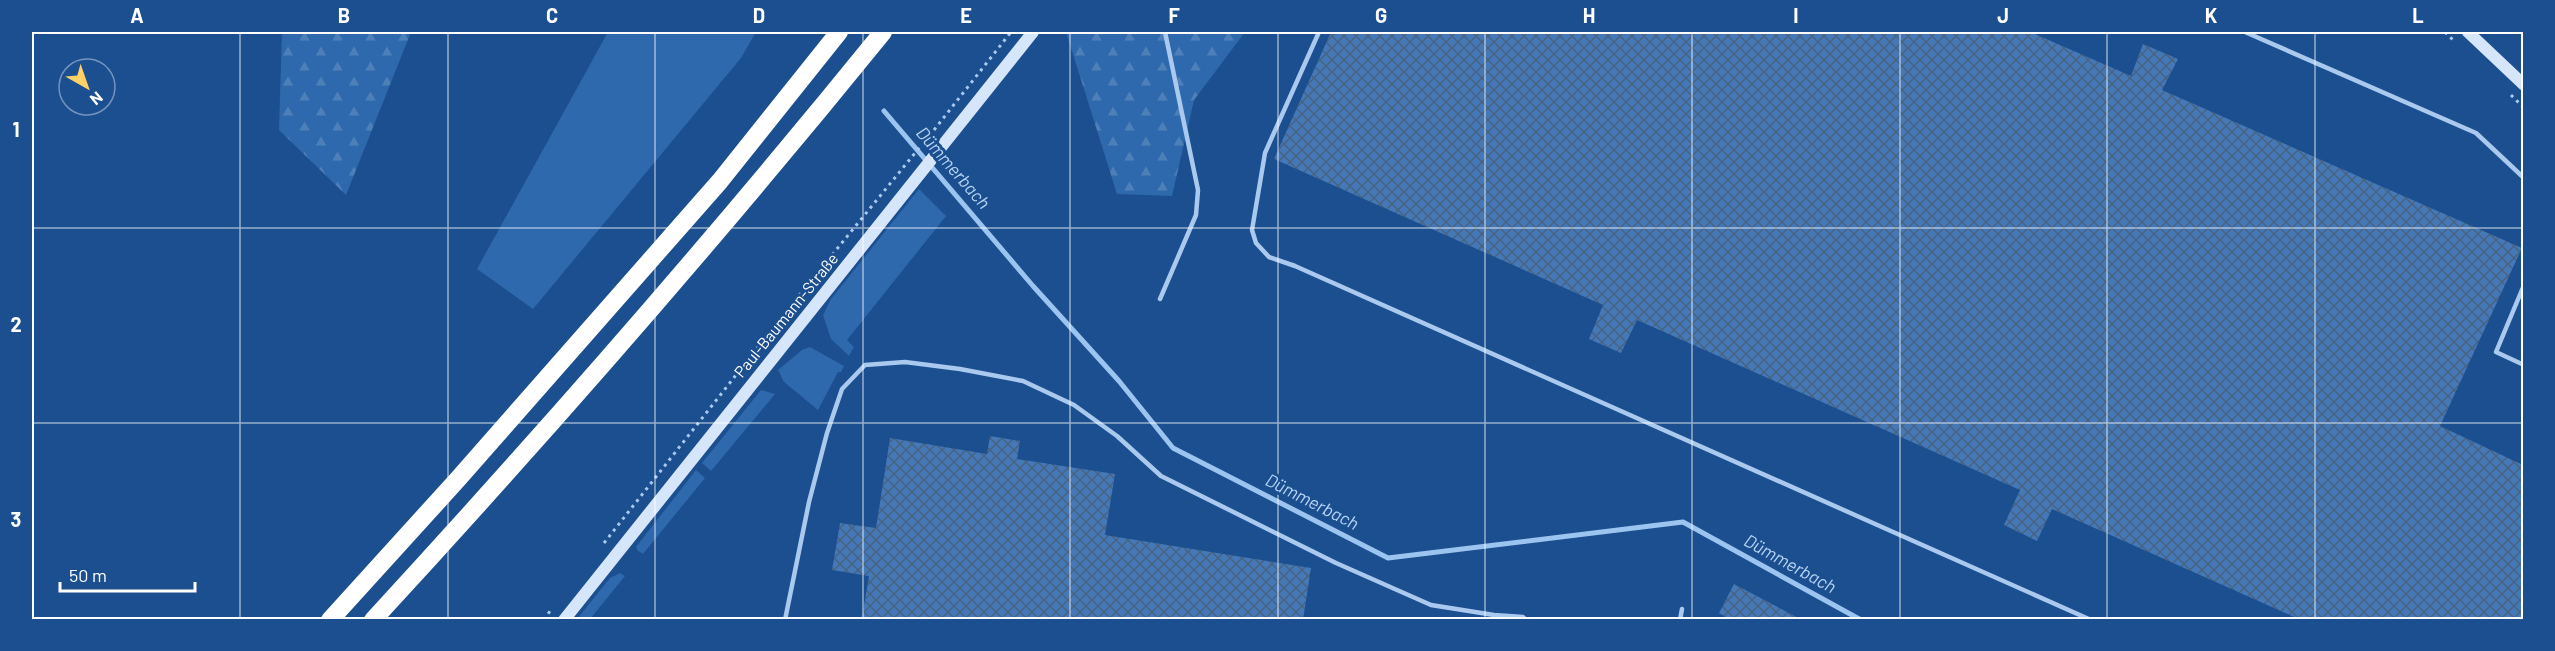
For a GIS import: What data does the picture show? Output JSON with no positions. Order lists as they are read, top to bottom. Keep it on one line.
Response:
{"streets":{"main road":["Paul-Baumann-Straße"]},"water":["Dümmerbach"],"scale_bar":"50 m","north":"bottom right","grid":{"columns":["A","B","C","D","E","F","G","H","I","J","K","L"],"rows":["1","2","3"]}}
